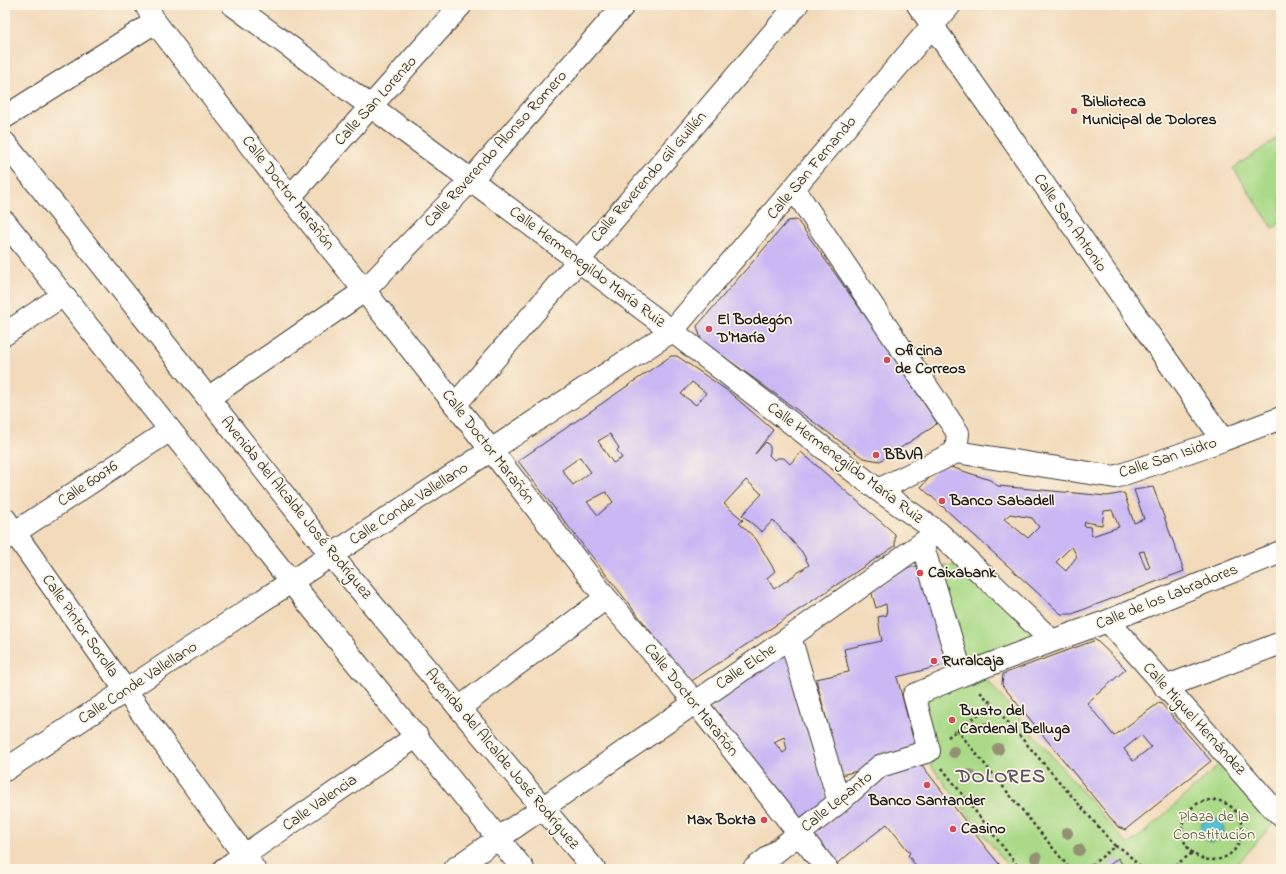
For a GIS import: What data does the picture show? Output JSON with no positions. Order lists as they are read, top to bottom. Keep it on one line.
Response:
{"streets":{"street":["Calle San Lorenzo","Calle Reverendo Alonso Romero","Calle San Fernando","Calle Reverendo Gil Guillén","Calle Doctor Marañón","Calle San Antonio","Calle Hermenegildo María Ruiz","Calle San Isidro","Calle 60076","Calle Conde Vallellano","Avenida del Alcalde José Rodríguez","Calle de los Labradores","Calle Pintor Sorolla","Calle Elche","Calle Miguel Hernández","Calle Lepanto","Calle Valencia"]},"crossings":[["Calle San Lorenzo","Calle Doctor Marañón"],["Calle San Lorenzo","Calle Hermenegildo María Ruiz"],["Calle Reverendo Alonso Romero","Calle Doctor Marañón"],["Calle Reverendo Alonso Romero","Calle Hermenegildo María Ruiz"],["Calle San Fernando","Calle San Antonio"],["Calle San Fernando","Calle Hermenegildo María Ruiz"],["Calle San Fernando","Calle Conde Vallellano"],["Calle Reverendo Gil Guillén","Calle Doctor Marañón"],["Calle Reverendo Gil Guillén","Calle Hermenegildo María Ruiz"],["Calle Doctor Marañón","Calle Conde Vallellano"],["Calle Doctor Marañón","Calle Elche"],["Calle Doctor Marañón","Calle Lepanto"],["Calle San Antonio","Calle San Isidro"],["Calle Hermenegildo María Ruiz","Calle Conde Vallellano"],["Calle Hermenegildo María Ruiz","Calle de los Labradores"],["Calle Hermenegildo María Ruiz","Calle Elche"],["Calle 60076","Calle Pintor Sorolla"],["Calle Conde Vallellano","Avenida del Alcalde José Rodríguez"],["Calle Conde Vallellano","Calle Pintor Sorolla"],["Avenida del Alcalde José Rodríguez","Calle Elche"],["Calle de los Labradores","Calle Miguel Hernández"],["Calle de los Labradores","Calle Lepanto"],["Calle Pintor Sorolla","Calle Valencia"]],"districts":["DOLORES"],"parks":["Plaza de la Constitución"],"places":["Biblioteca Municipal de Dolores","El Bodegón D'María","Oficina de Correos","BBVA","Banco Sabadell","Caixabank","Ruralcaja","Busto del Cardenal Belluga","Banco Santander","Max Bokta","Casino"]}
